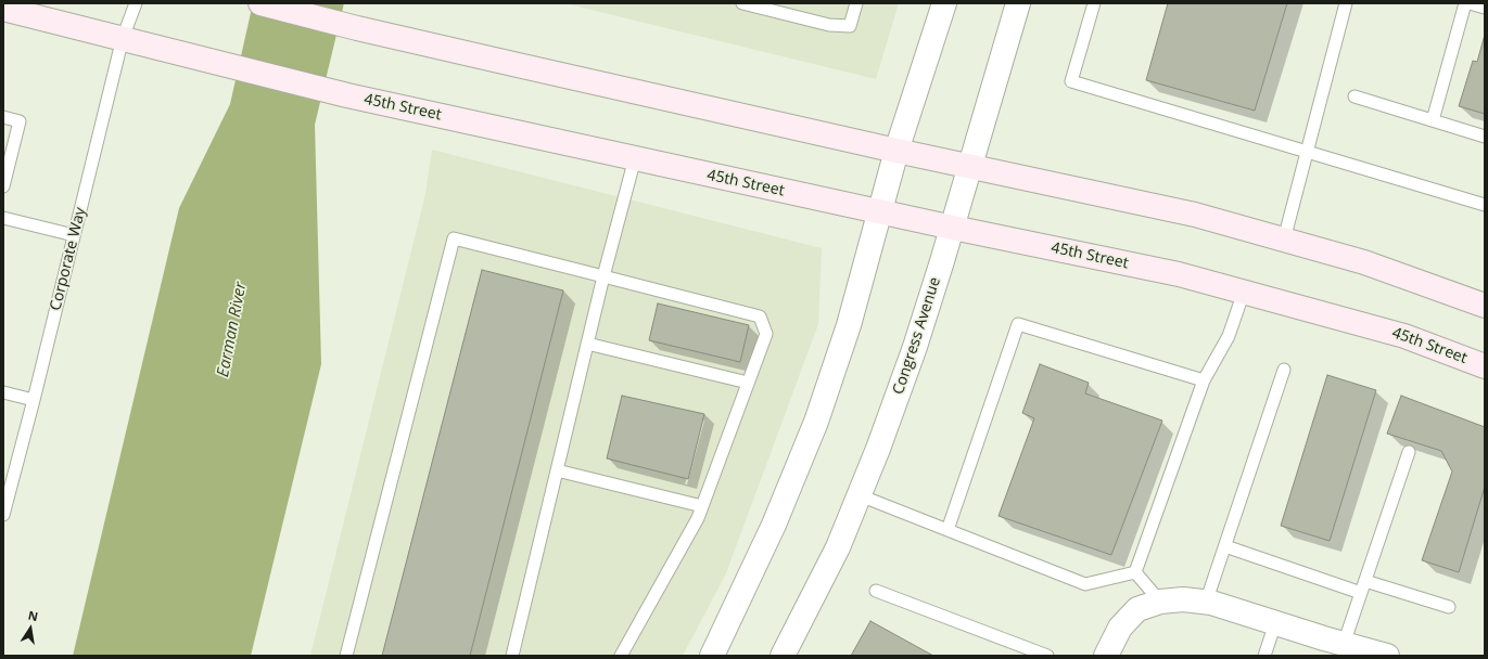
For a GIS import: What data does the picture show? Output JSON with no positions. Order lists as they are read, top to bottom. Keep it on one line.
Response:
{"streets":{"main road":["45th Street"],"street":["Congress Avenue"],"lane":["Corporate Way"]},"crossings":[["45th Street","Corporate Way"],["45th Street","Congress Avenue"]],"water":["Earman River"],"north":"top"}
